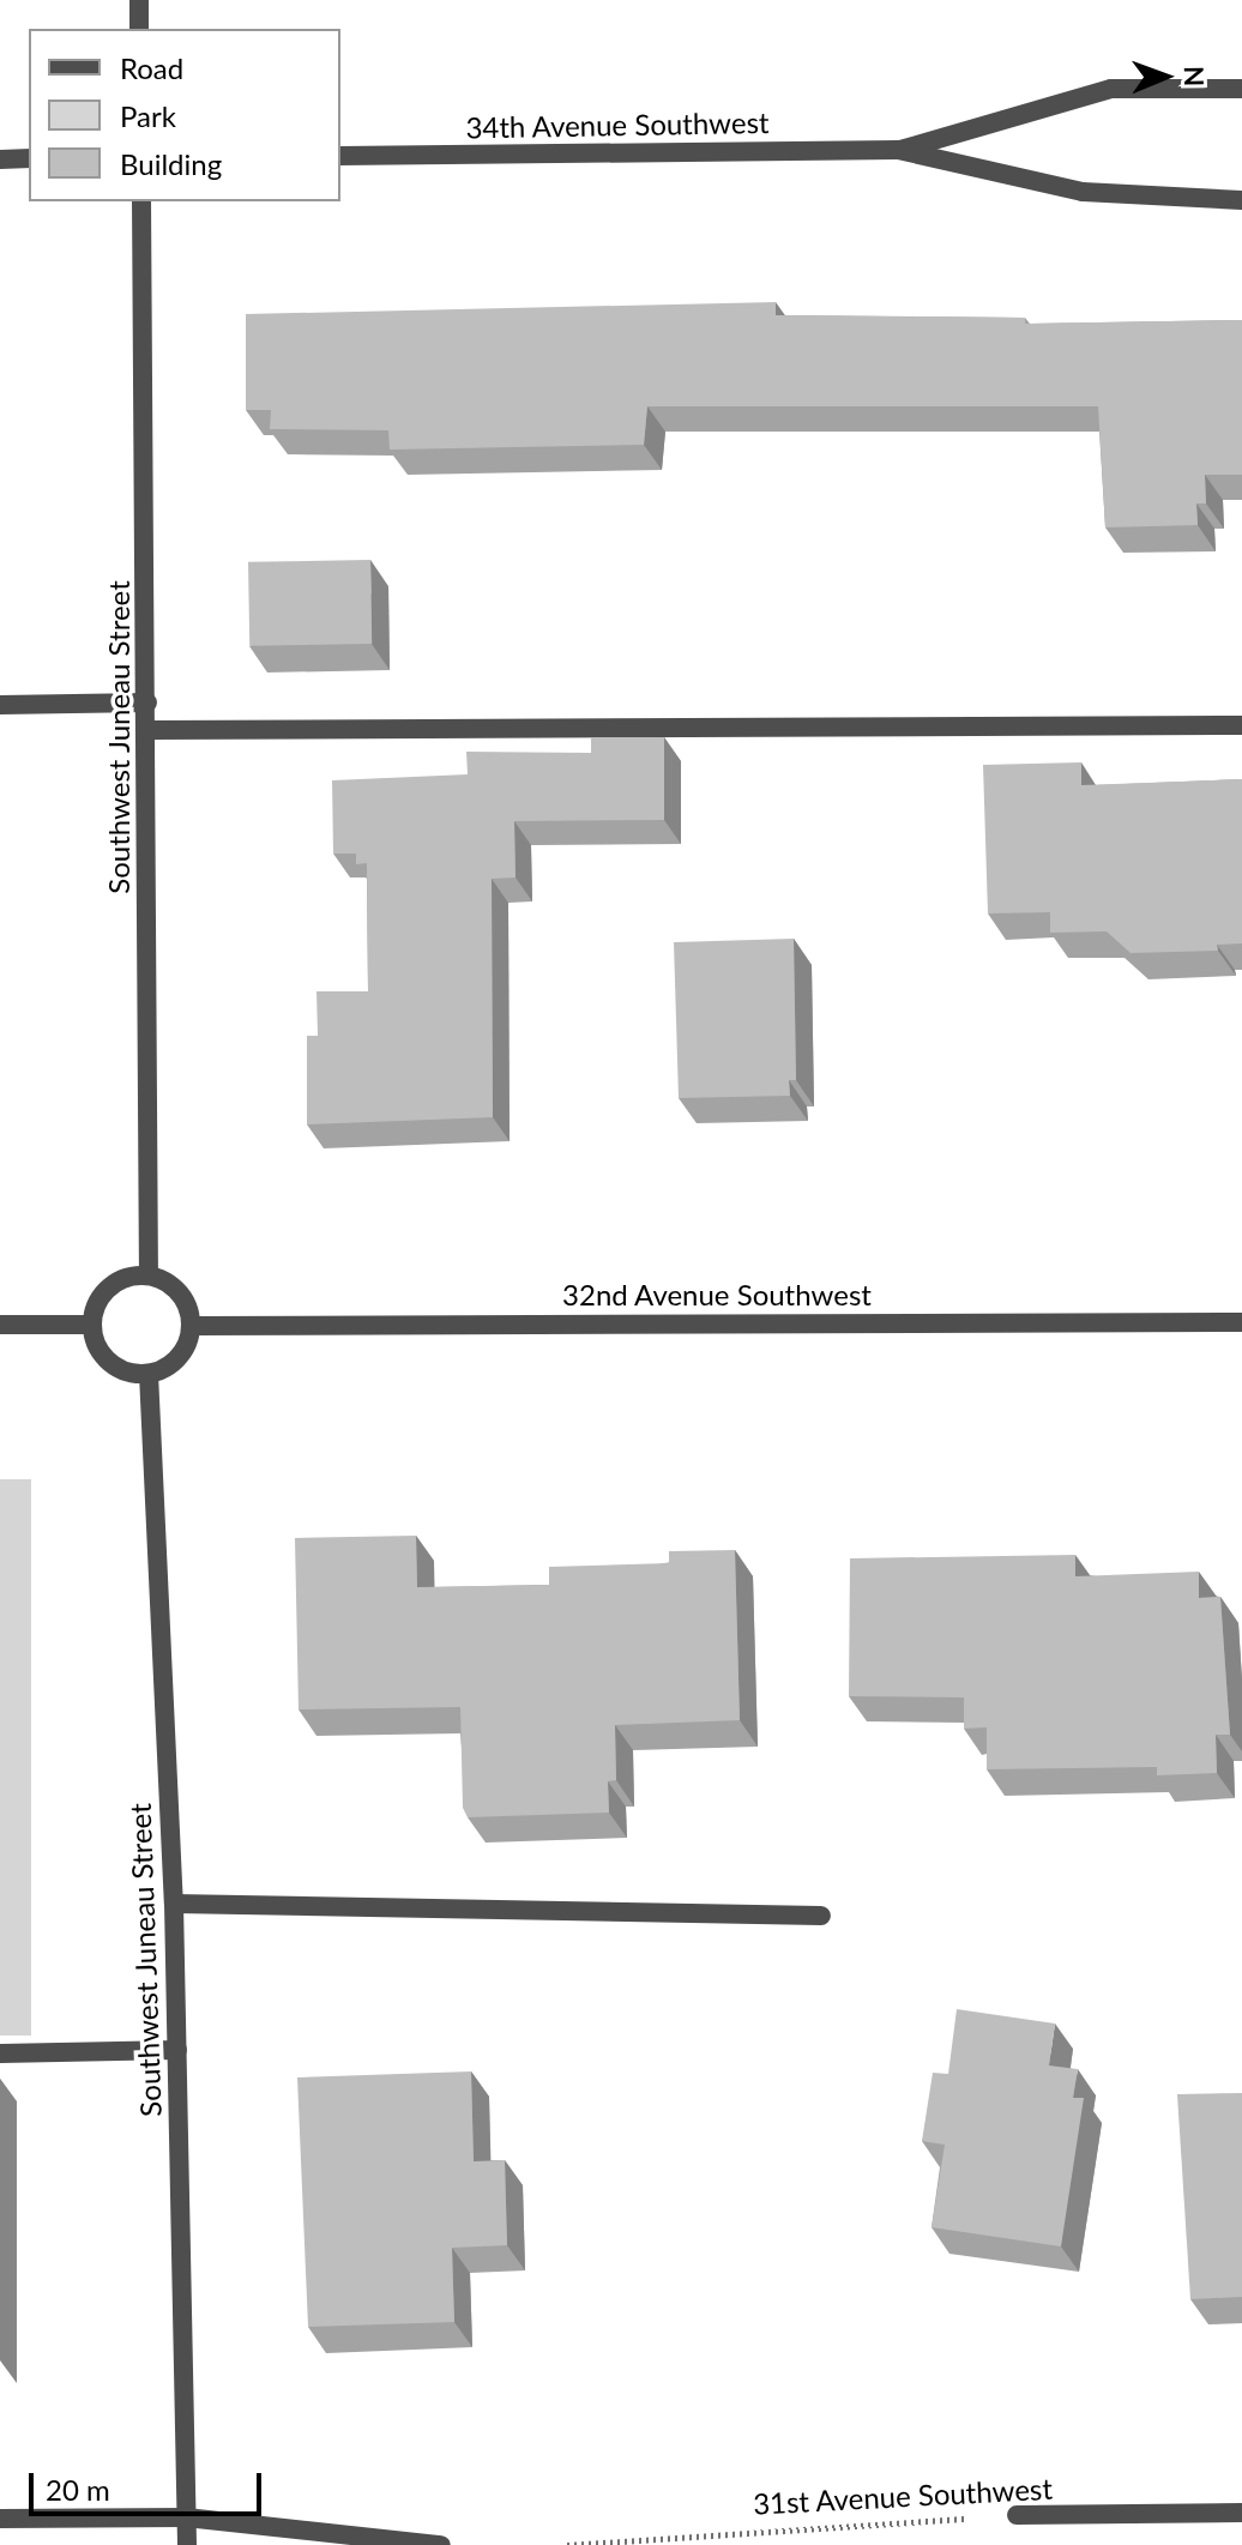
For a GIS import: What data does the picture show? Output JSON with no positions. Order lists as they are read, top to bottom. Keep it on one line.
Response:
{"streets":{"street":["34th Avenue Southwest","Southwest Juneau Street","32nd Avenue Southwest","31st Avenue Southwest"]},"crossings":[["Southwest Juneau Street","32nd Avenue Southwest"]],"legend":["Road","Park","Building"],"scale_bar":"20 m","north":"right"}
